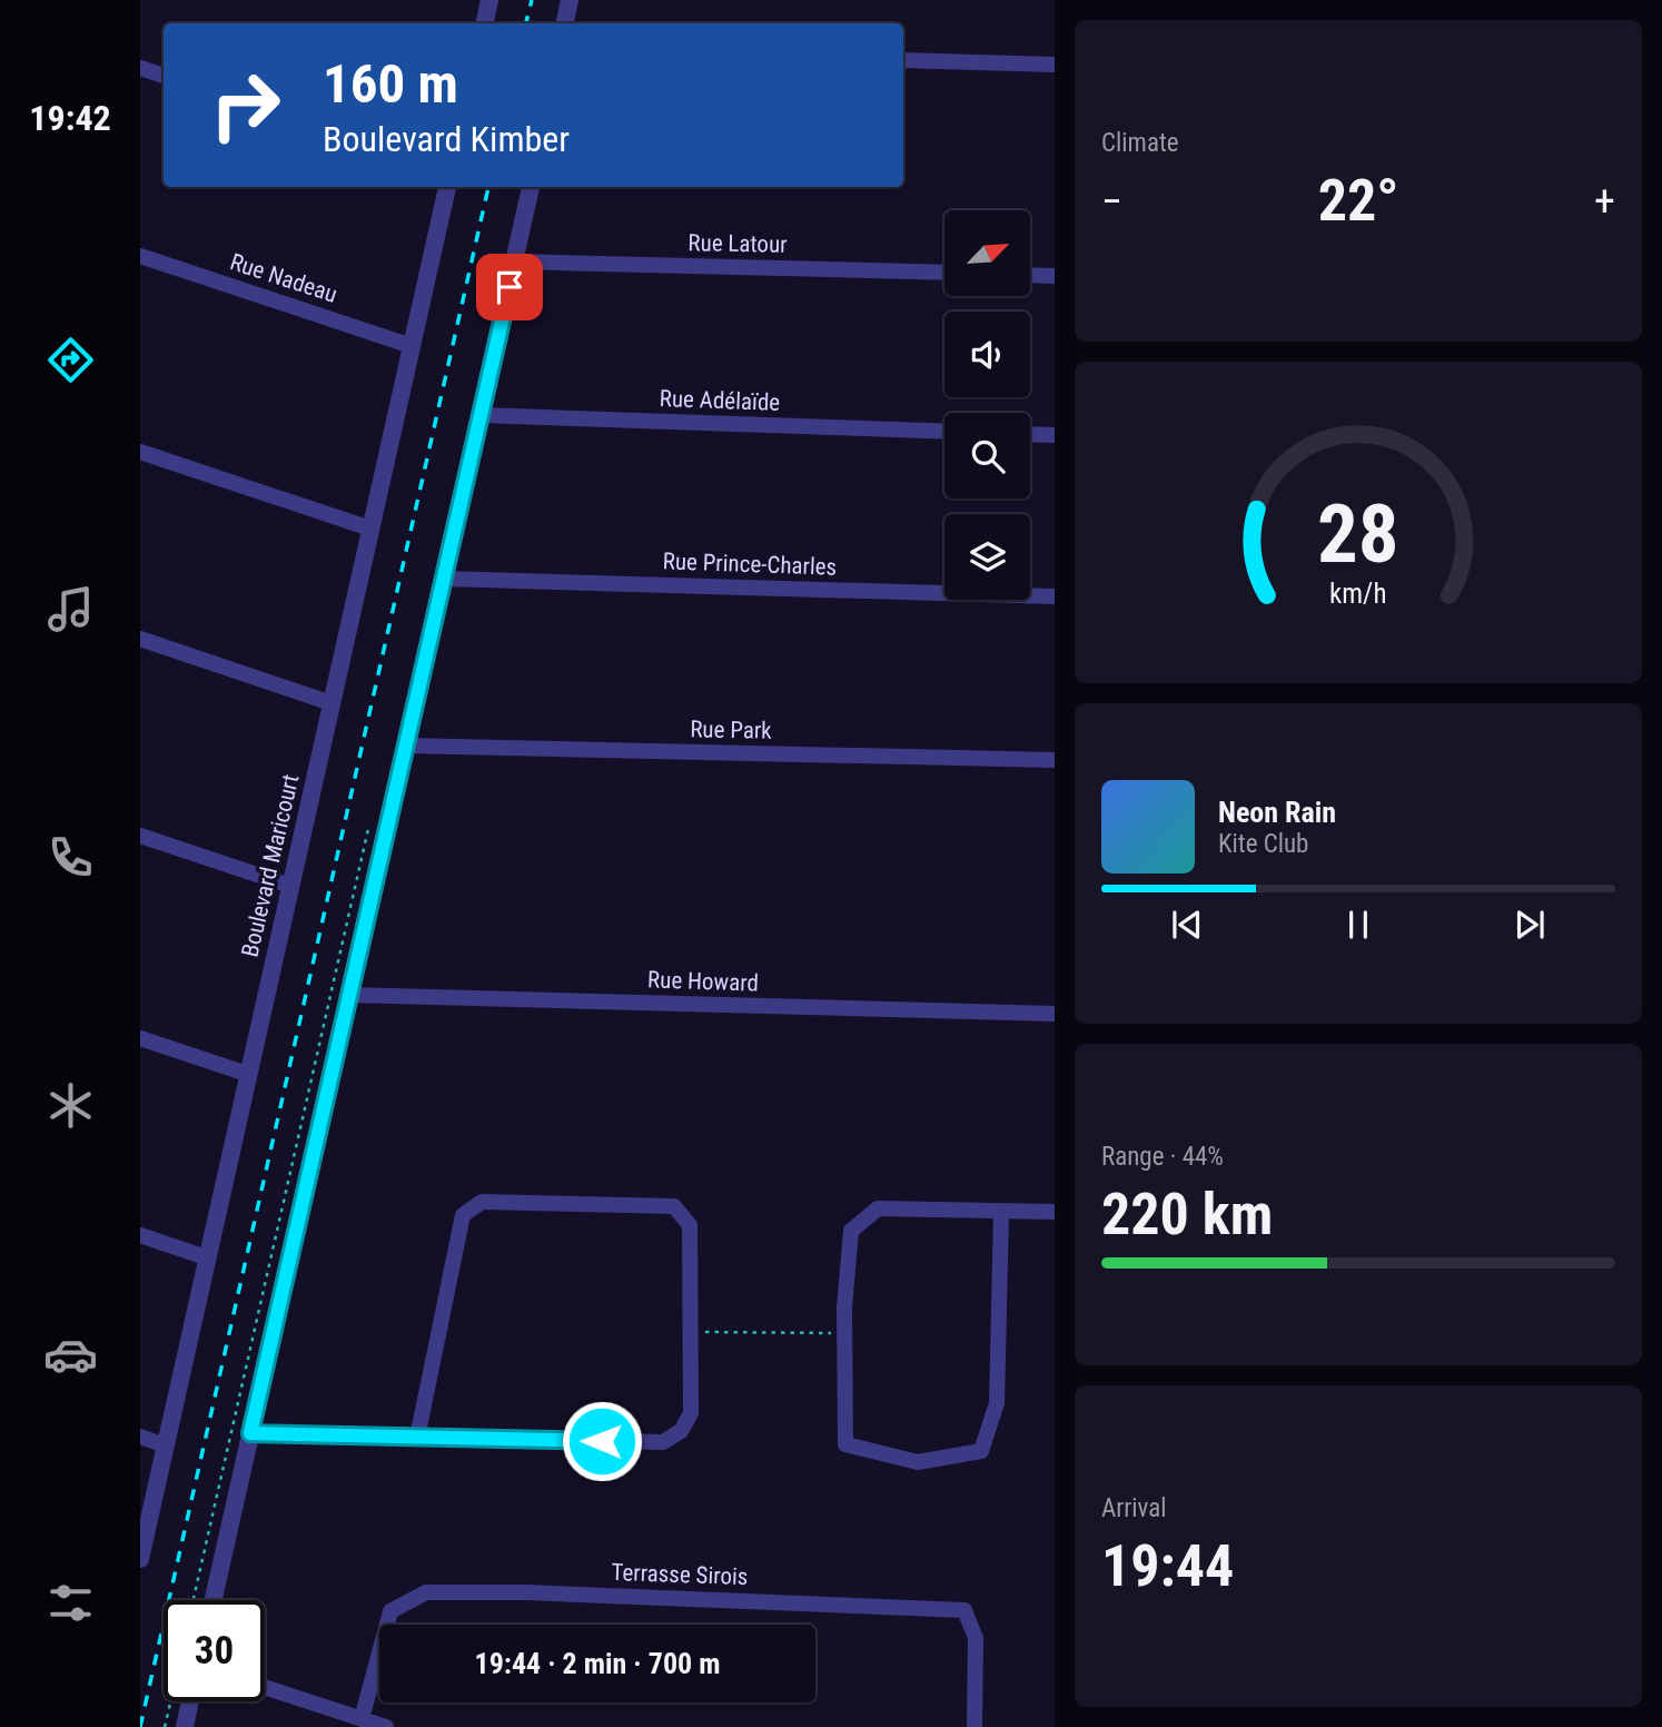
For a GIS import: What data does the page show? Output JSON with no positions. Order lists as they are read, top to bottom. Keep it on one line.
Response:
{"streets":{"street":["Rue Latour","Rue Nadeau","Rue Adélaïde","Rue Prince-Charles","Rue Park","Boulevard Maricourt","Rue Howard","Terrasse Sirois"]},"crossings":[["Rue Nadeau","Boulevard Maricourt"]],"north":"top right","page":{"tabs":"19:42","tile":["Climate",["Range · 44%","220 km"],["Arrival","19:44"]],"turn":["160 m","Boulevard Kimber"],"heat":["−","22°","+"],"song":["Neon Rain","Kite Club"],"limit":"30","trip":"19:44 · 2 min · 700 m","gauge":["28","km/h"]}}
